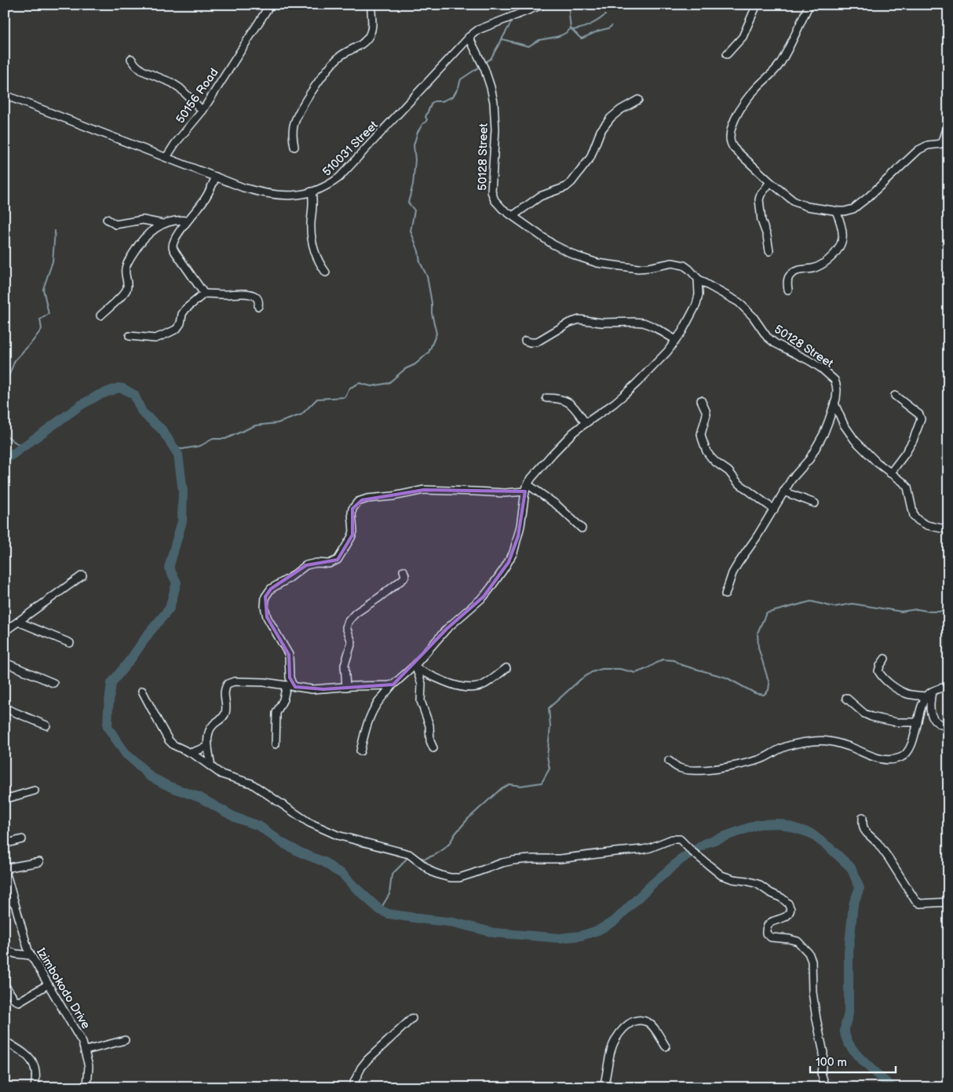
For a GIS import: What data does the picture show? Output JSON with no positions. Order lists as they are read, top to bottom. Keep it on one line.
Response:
{"streets":{"street":["50156 Road","510031 Street","50128 Street","Izimbokodo Drive"]},"crossings":[["50156 Road","510031 Street"],["510031 Street","50128 Street"]],"scale_bar":"100 m"}
